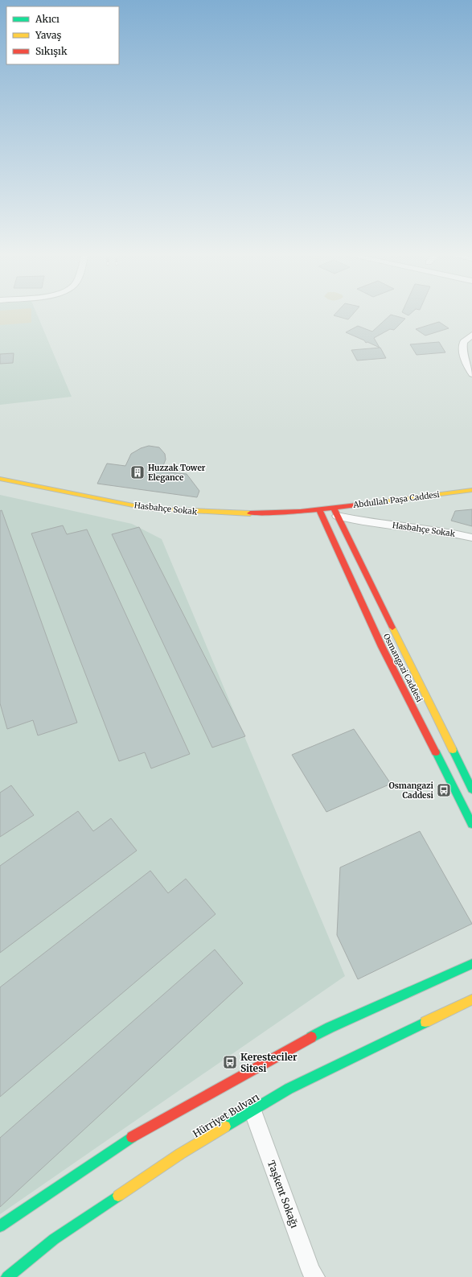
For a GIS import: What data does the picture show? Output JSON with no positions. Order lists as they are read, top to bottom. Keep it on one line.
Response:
{"streets":{"main road":["Abdullah Paşa Caddesi","Hasbahçe Sokak","Osmangazi Caddesi","Hürriyet Bulvarı"],"street":["Taşkent Sokağı"]},"crossings":[["Abdullah Paşa Caddesi","Hasbahçe Sokak"],["Abdullah Paşa Caddesi","Osmangazi Caddesi"],["Hasbahçe Sokak","Osmangazi Caddesi"],["Hürriyet Bulvarı","Taşkent Sokağı"]],"places":{"building":["Huzzak Tower Elegance"],"bus stop":["Osmangazi̇ Caddesi̇","Keresteciler Sitesi"]},"legend":["Akıcı","Yavaş","Sıkışık"]}
